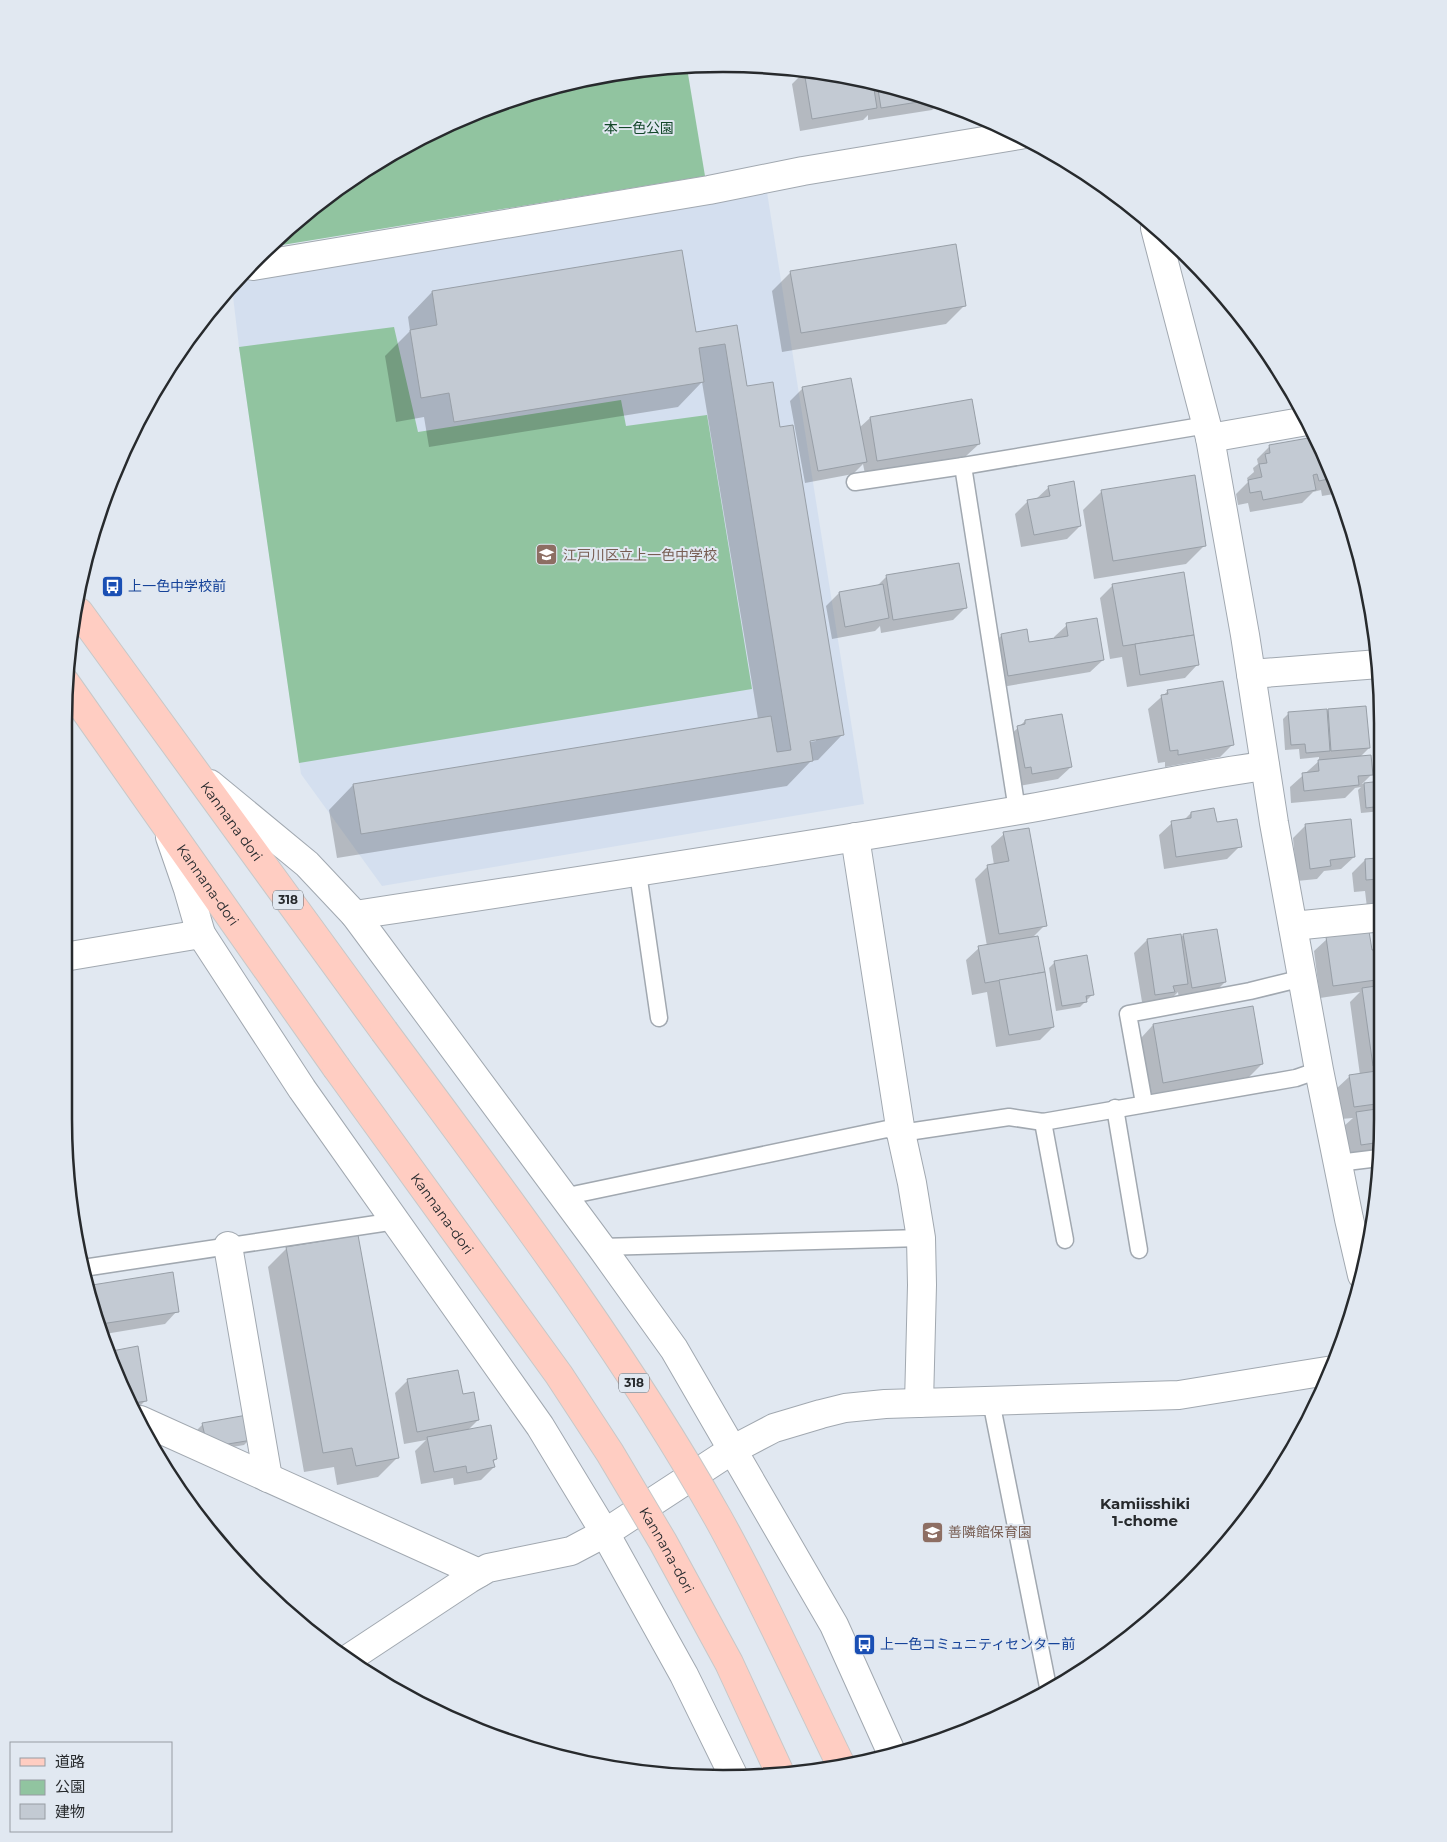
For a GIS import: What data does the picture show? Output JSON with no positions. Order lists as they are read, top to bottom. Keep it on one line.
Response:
{"streets":{"main road":["Kannana dori","Kannana-dori","318"]},"districts":["Kamiisshiki 1-chome"],"parks":["本一色公園"],"places":{"school or university":["江戸川区立上一色中学校","善隣館保育園"],"bus stop":["上一色中学校前","上一色コミュニティセンター前"]},"legend":["道路","公園","建物"]}
